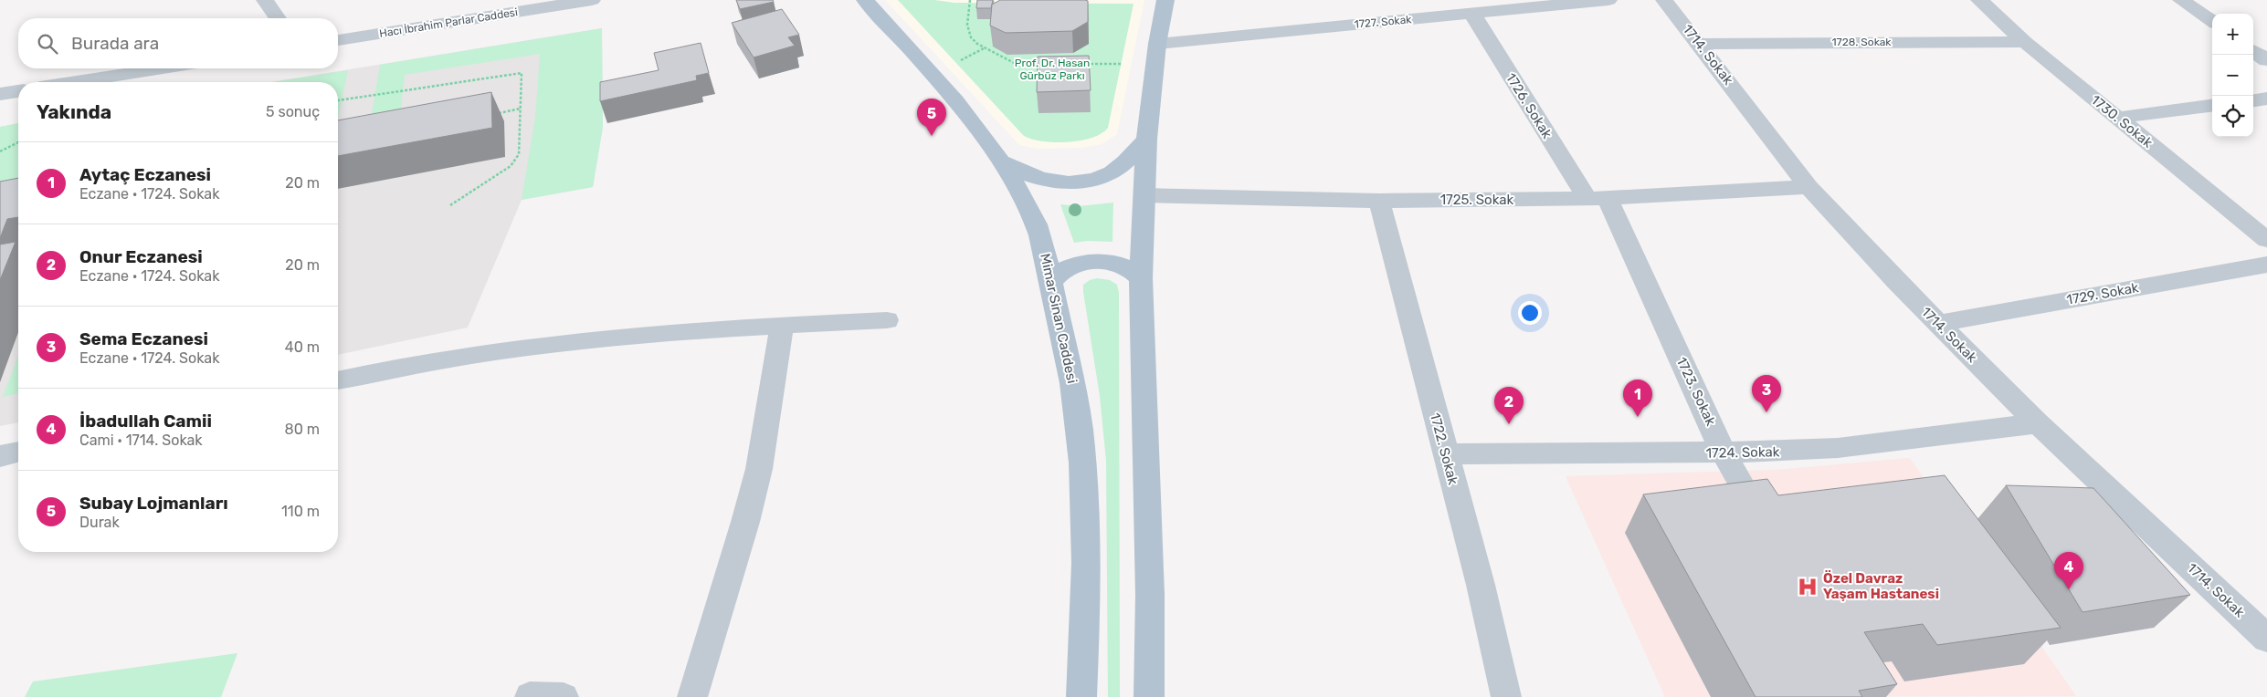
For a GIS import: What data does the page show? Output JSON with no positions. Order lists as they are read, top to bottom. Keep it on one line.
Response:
{"streets":{"main road":["Mimar Sinan Caddesi"],"street":["1727. Sokak","Hacı İbrahim Parlar Caddesi","1728. Sokak","1714. Sokak","1726. Sokak","1730. Sokak","1725. Sokak","1729. Sokak","1723. Sokak","1722. Sokak","1724. Sokak"]},"crossings":[["1727. Sokak","1726. Sokak"],["1728. Sokak","1714. Sokak"],["1728. Sokak","1730. Sokak"],["1714. Sokak","1725. Sokak"],["1714. Sokak","1729. Sokak"],["1714. Sokak","1724. Sokak"],["1726. Sokak","1725. Sokak"],["1726. Sokak","1723. Sokak"],["1725. Sokak","1723. Sokak"],["1725. Sokak","1722. Sokak"],["1723. Sokak","1724. Sokak"],["1722. Sokak","1724. Sokak"]],"parks":["Prof. Dr. Hasan Gürbüz Parkı"],"places":{"hospital":["Özel Davraz Yaşam Hastanesi"]},"page":{"map_buttons":["+","−"],"search":"Burada ara","heading":["Yakında","5 sonuç"],"pins":["5","3","1","2","4"],"list":[{"mark":"1","name":"Aytaç Eczanesi","note":"Eczane · 1724. Sokak","value":"20 m"},{"mark":"2","name":"Onur Eczanesi","note":"Eczane · 1724. Sokak","value":"20 m"},{"mark":"3","name":"Sema Eczanesi","note":"Eczane · 1724. Sokak","value":"40 m"},{"mark":"4","name":"İbadullah Camii","note":"Cami · 1714. Sokak","value":"80 m"},{"mark":"5","name":"Subay Lojmanları","note":"Durak","value":"110 m"}]}}
